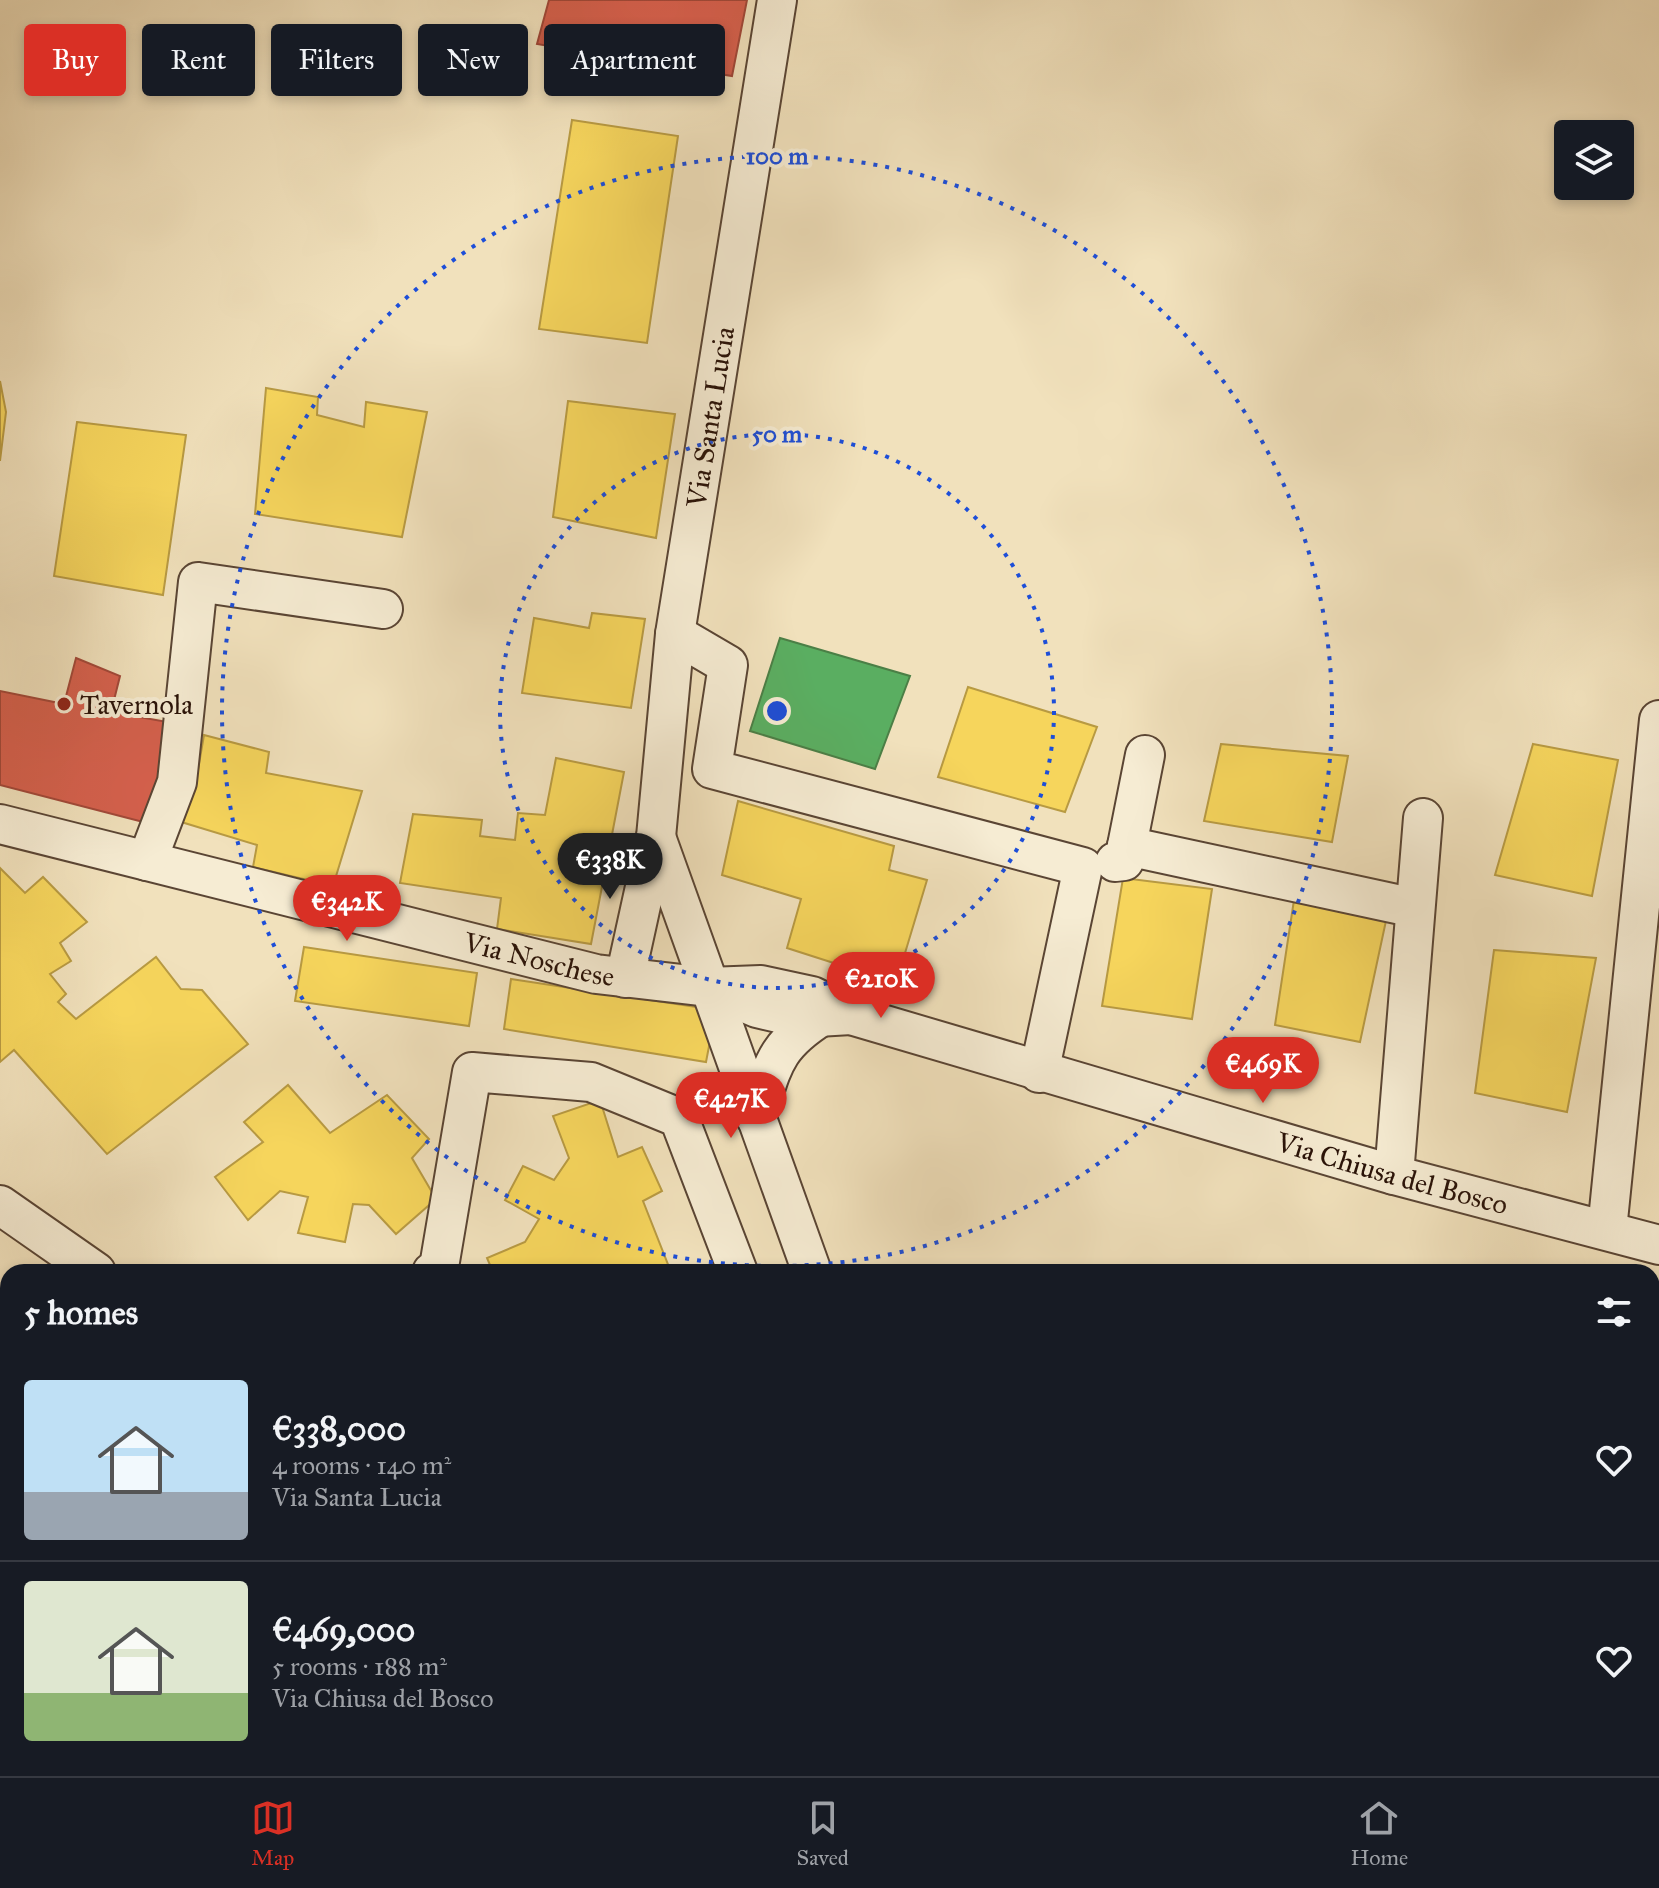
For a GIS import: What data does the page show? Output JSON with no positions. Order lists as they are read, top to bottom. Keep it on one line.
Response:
{"streets":{"street":["Via Santa Lucia","Via Noschese","Via Chiusa del Bosco"]},"crossings":[["Via Santa Lucia","Via Noschese"],["Via Santa Lucia","Via Chiusa del Bosco"],["Via Noschese","Via Chiusa del Bosco"]],"places":["Tavernola"],"page":{"chip":["Buy","Rent","Filters","New","Apartment"],"price":["€338K","€342K","€210K","€469K","€427K"],"heading":"5 homes","list":[{"name":"€338,000","note":"4 rooms · 140 m² · Via Santa Lucia"},{"name":"€469,000","note":"5 rooms · 188 m² · Via Chiusa del Bosco"}],"tabs":["Map","Saved","Home"]},"rings":["100 m","50 m"]}
